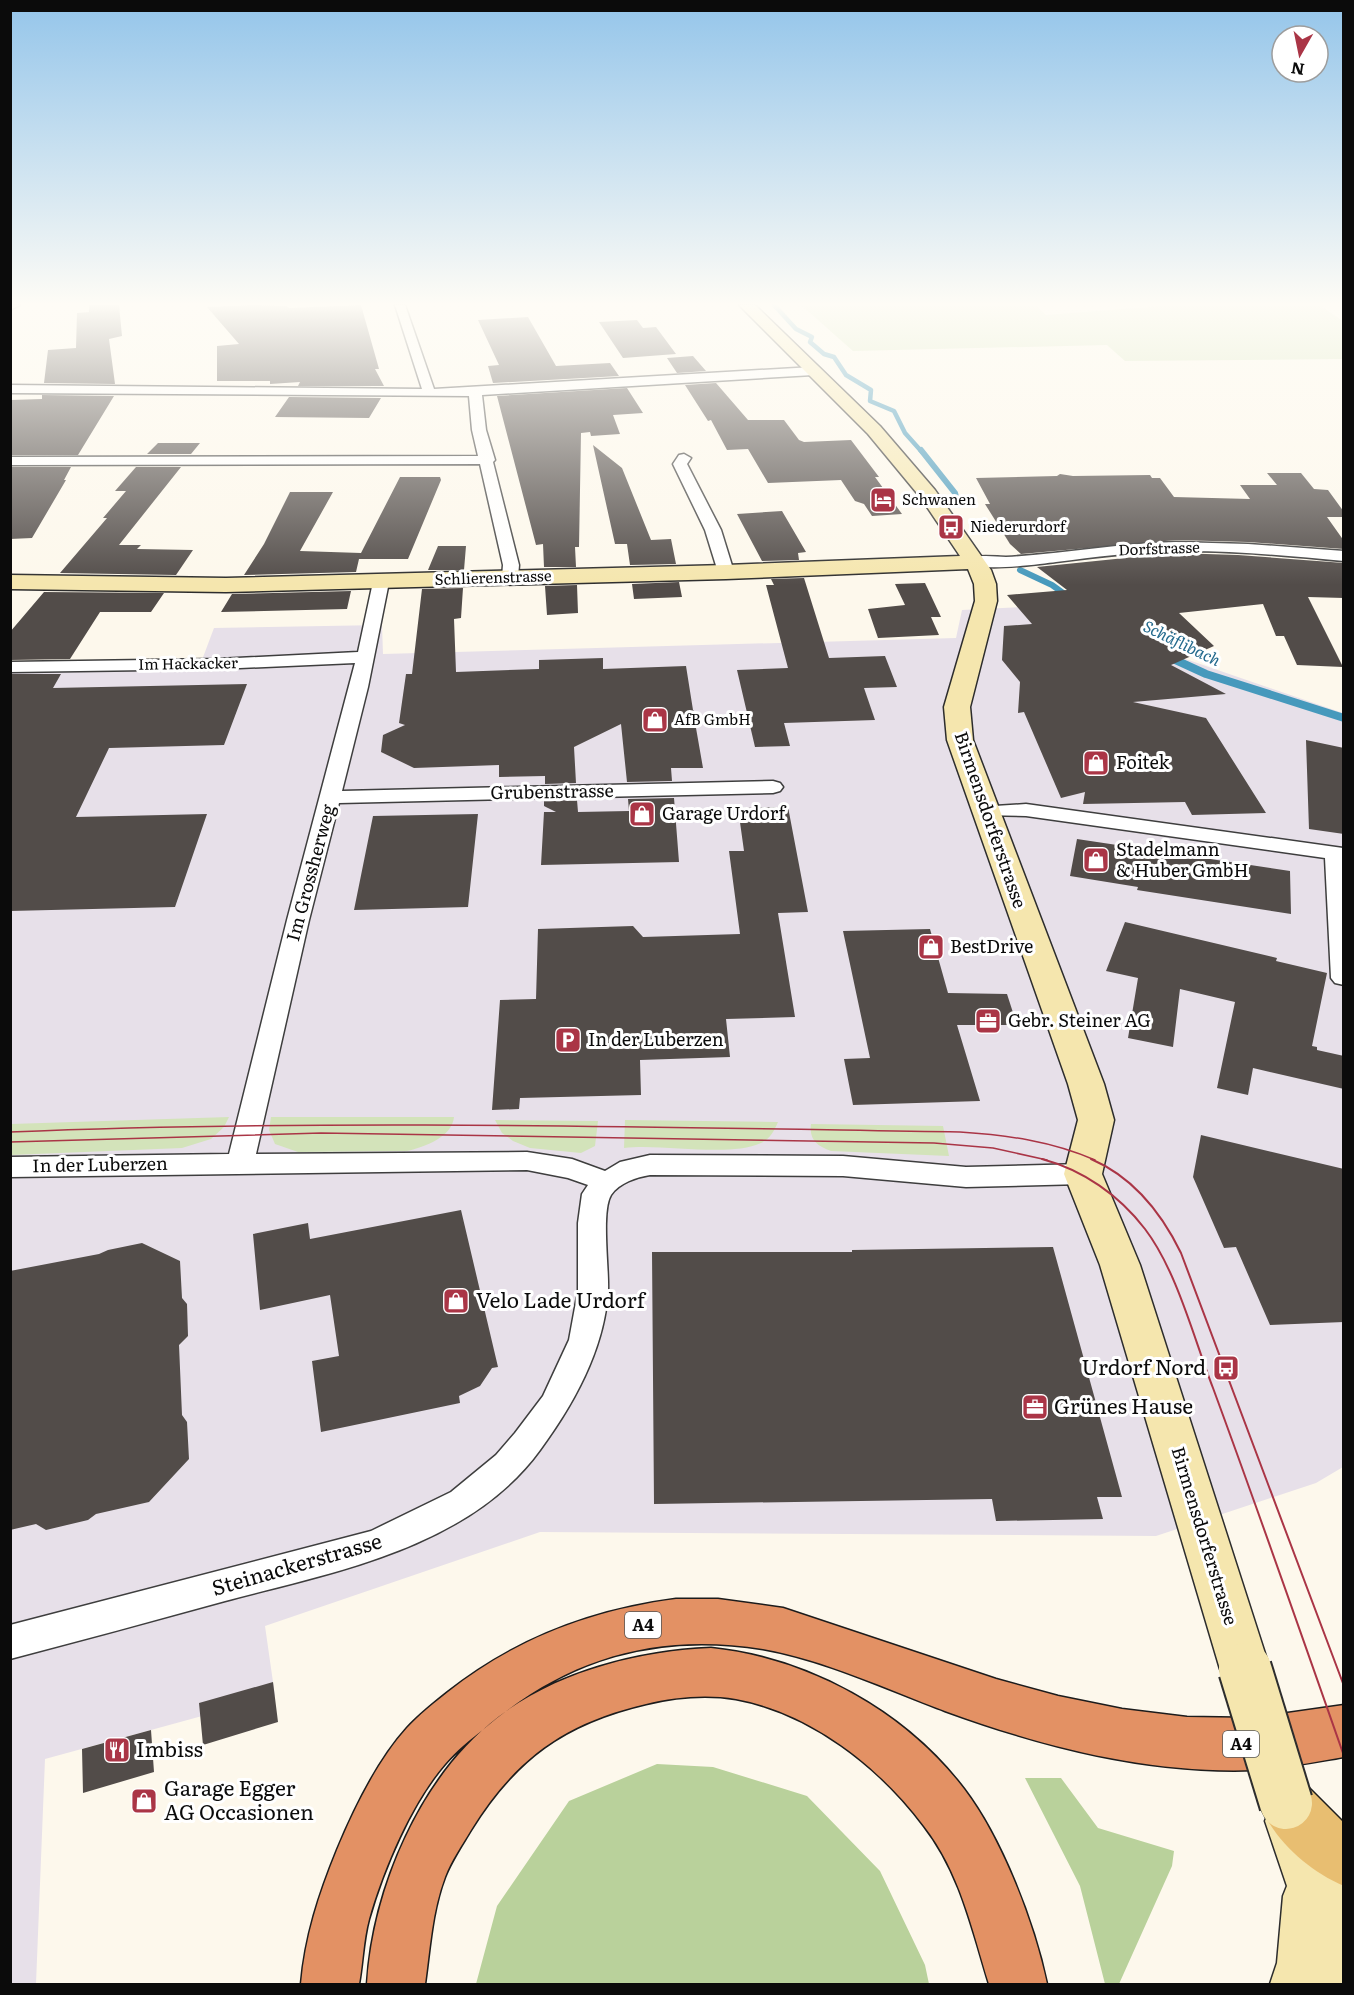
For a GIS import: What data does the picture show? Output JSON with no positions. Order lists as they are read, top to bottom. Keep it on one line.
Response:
{"streets":{"highway":["A4"],"main road":["Schlierenstrasse","Birmensdorferstrasse"],"street":["Dorfstrasse","Im Hackacker","Grubenstrasse","Im Grossherweg","In der Luberzen","Steinackerstrasse"]},"crossings":[["Dorfstrasse","Schlierenstrasse"],["Dorfstrasse","Birmensdorferstrasse"],["Schlierenstrasse","Birmensdorferstrasse"],["Schlierenstrasse","Im Grossherweg"],["Im Hackacker","Im Grossherweg"],["Grubenstrasse","Im Grossherweg"],["Im Grossherweg","In der Luberzen"],["In der Luberzen","Steinackerstrasse"]],"water":["Schäflibach"],"places":{"hotel":["Schwanen"],"bus stop":["Niederurdorf","Urdorf Nord"],"shop":["AfB GmbH","Foitek","Garage Urdorf","Stadelmann & Huber GmbH","BestDrive","Velo Lade Urdorf","Garage Egger AG Occasionen"],"office":["Gebr. Steiner AG","Grünes Hause"],"parking":["In der Luberzen"],"restaurant":["Imbiss"]},"north":"bottom"}
